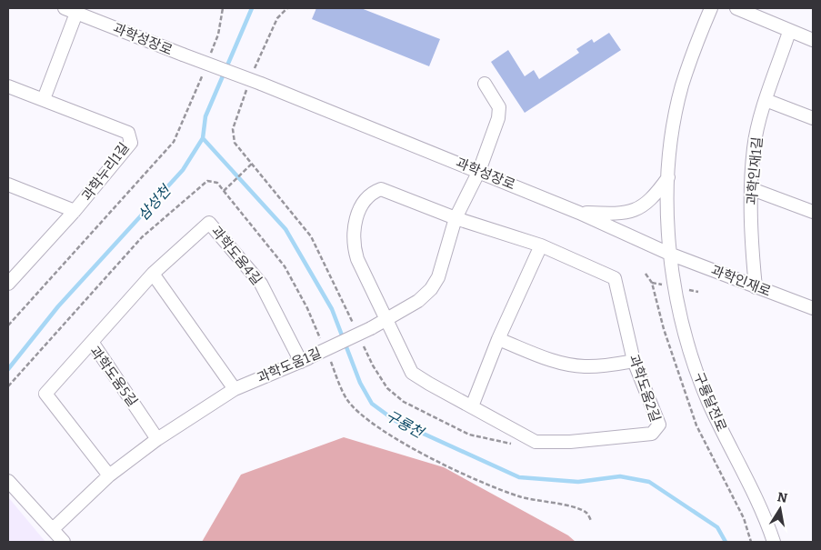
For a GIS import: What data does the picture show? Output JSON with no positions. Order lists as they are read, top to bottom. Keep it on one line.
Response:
{"streets":{"street":["과학성장로","과학인재1길","과학누리1길","과학도움4길","과학인재로","과학도움1길","과학도움5길","과학도움2길","구룡달전로"]},"crossings":[["과학성장로","과학인재로"],["과학성장로","과학도움1길"],["과학성장로","구룡달전로"],["과학인재1길","과학인재로"],["과학도움4길","과학도움1길"],["과학인재로","구룡달전로"],["과학도움1길","과학도움5길"],["과학도움1길","과학도움2길"]],"water":["삼성천","구룡천"],"north":"top"}
